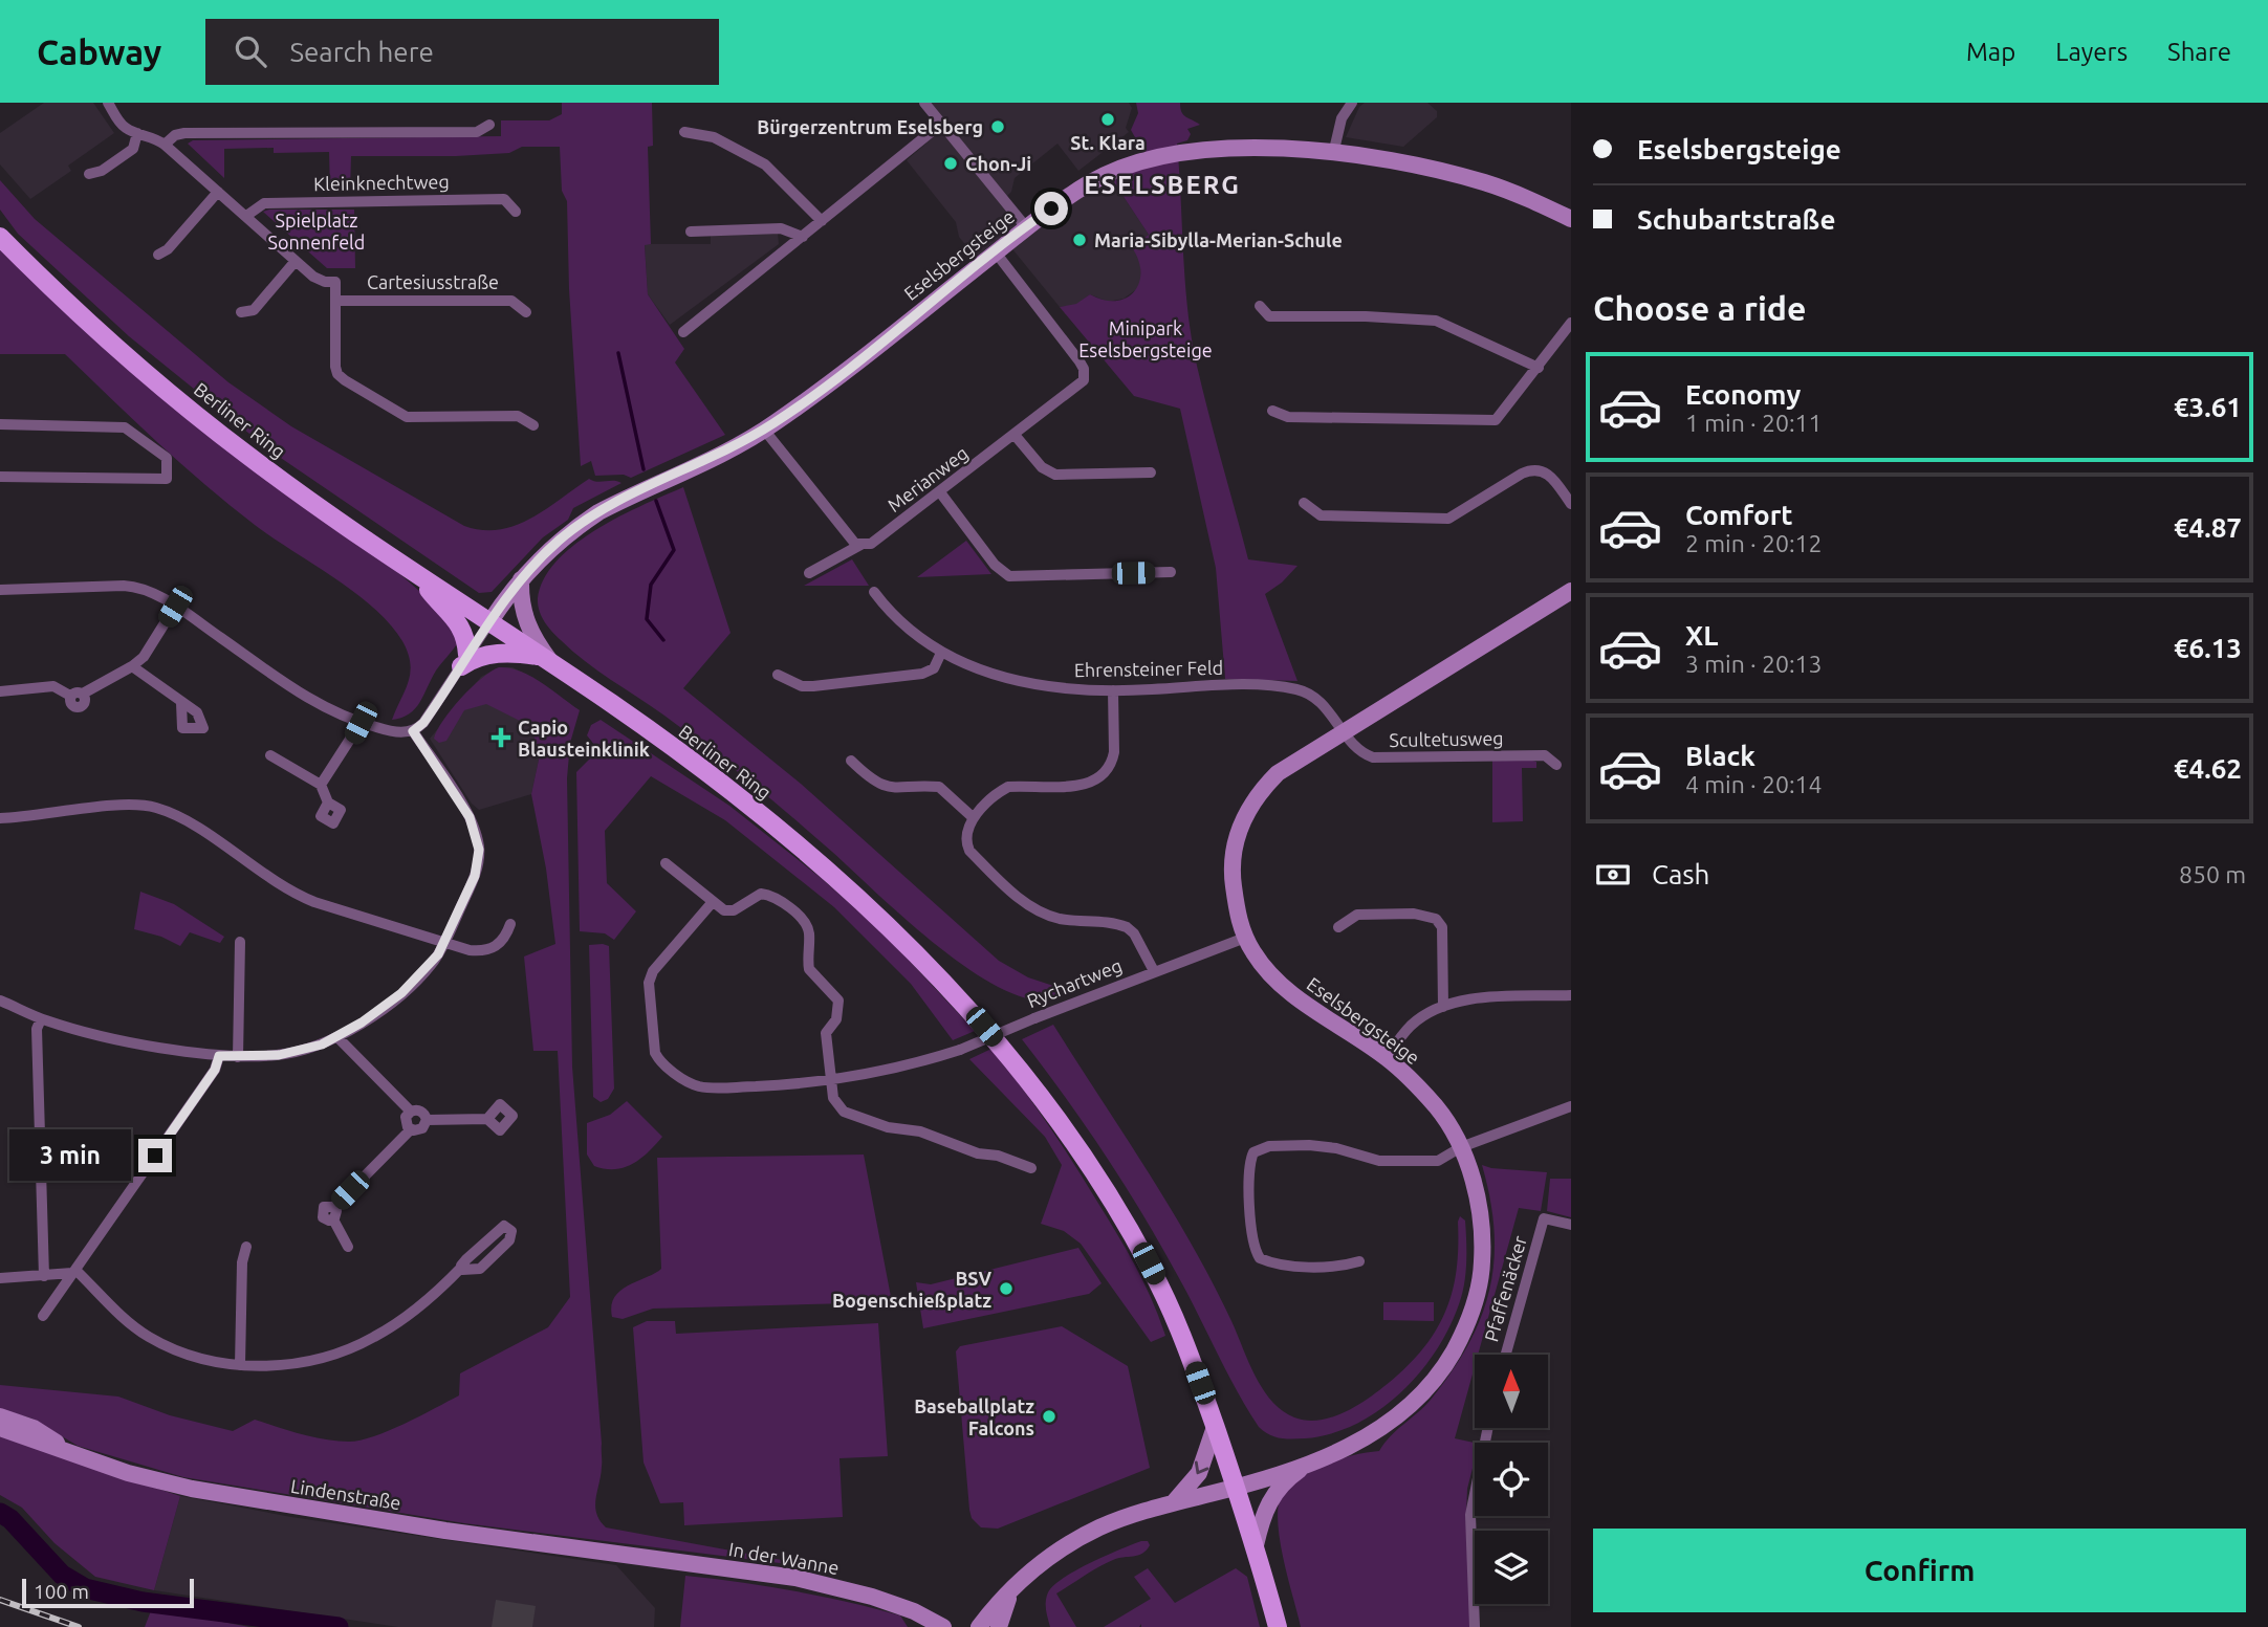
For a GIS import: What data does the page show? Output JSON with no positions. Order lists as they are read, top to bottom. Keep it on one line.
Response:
{"streets":{"main road":["Berliner Ring"],"street":["Kleinknechtweg","Eselsbergsteige","Cartesiusstraße","Merianweg","Ehrensteiner Feld","Scultetusweg","Rychartweg","Pfaffenäcker","Lindenstraße","In der Wanne"]},"crossings":[["Eselsbergsteige","Berliner Ring"],["Eselsbergsteige","Merianweg"],["Eselsbergsteige","Ehrensteiner Feld"],["Eselsbergsteige","Scultetusweg"],["Eselsbergsteige","Rychartweg"],["Ehrensteiner Feld","Scultetusweg"],["Lindenstraße","In der Wanne"]],"districts":["ESELSBERG"],"parks":["Spielplatz Sonnenfeld","Minipark Eselsbergsteige"],"places":{"other":["St. Klara","Bürgerzentrum Eselsberg","Chon-Ji","Maria-Sibylla-Merian-Schule","BSV Bogenschießplatz","Baseballplatz Falcons"],"health":["Capio Blausteinklinik"]},"scale_bar":"100 m","north":"top","page":{"header":"Cabway","search":"Search here","nav":["Map","Layers","Share"],"banner":["Eselsbergsteige","Schubartstraße"],"heading":"Choose a ride","list":[{"name":"Economy","note":"1 min · 20:11","value":"€3.61"},{"name":"Comfort","note":"2 min · 20:12","value":"€4.87"},{"name":"XL","note":"3 min · 20:13","value":"€6.13"},{"name":"Black","note":"4 min · 20:14","value":"€4.62"}],"pay":["Cash","850 m"],"bubble":"3 min","buttons":"Confirm","scale":"100 m"}}
